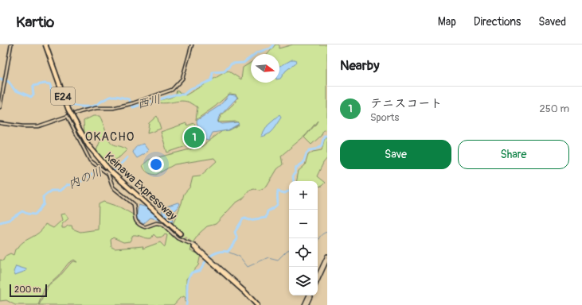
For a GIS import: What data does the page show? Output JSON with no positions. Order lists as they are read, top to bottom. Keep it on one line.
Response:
{"streets":{"highway":["E24","Keinawa Expressway"]},"districts":["OKACHO"],"water":["西川","内の川"],"scale_bar":"200 m","north":"right","page":{"header":"Kartio","nav":["Map","Directions","Saved"],"heading":"Nearby","list":[{"mark":"1","name":"テニスコート","note":"Sports","value":"250 m"}],"pins":"1","buttons":["Save","Share"],"map_buttons":["+","−"],"scale":"200 m"}}
